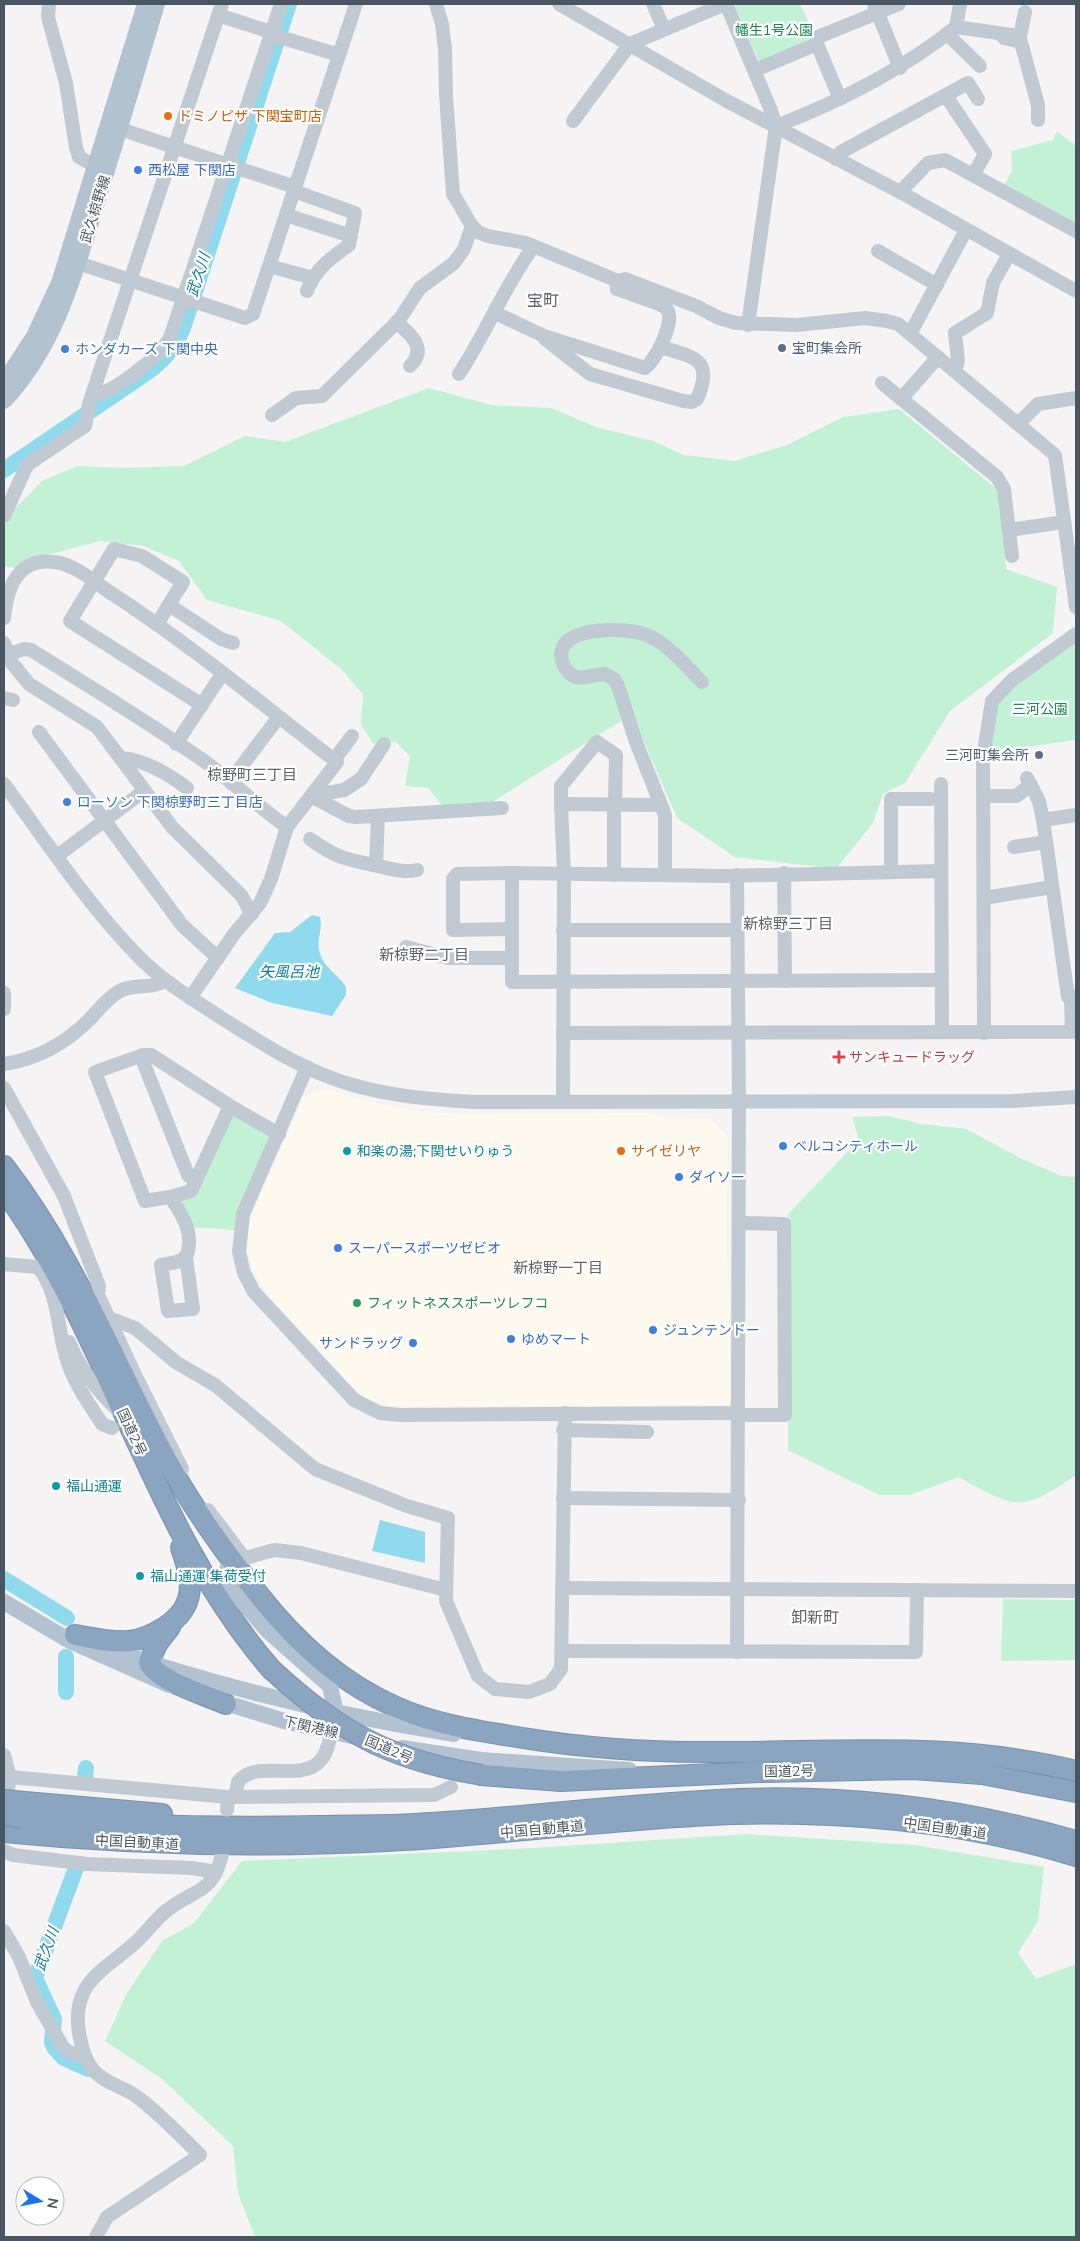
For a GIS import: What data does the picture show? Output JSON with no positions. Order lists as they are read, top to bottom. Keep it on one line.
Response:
{"streets":{"highway":["国道2号","中国自動車道"],"main road":["武久椋野線","下関港線"]},"crossings":[["国道2号","下関港線"]],"districts":["宝町","椋野町三丁目","新椋野三丁目","新椋野二丁目","新椋野一丁目","卸新町"],"water":["武久川","矢風呂池"],"parks":["幡生1号公園","三河公園"],"places":{"other":["ドミノピザ 下関宝町店","西松屋 下関店","宝町集会所","ホンダカーズ 下関中央","三河町集会所","ローソン 下関椋野町三丁目店","ベルコシティホール","和楽の湯;下関せいりゅう","サイゼリヤ","ダイソー","スーパースポーツゼビオ","フィットネススポーツレフコ","ジュンテンドー","ゆめマート","サンドラッグ","福山通運","福山通運 集荷受付"],"health":["サンキュードラッグ"]},"north":"right"}
